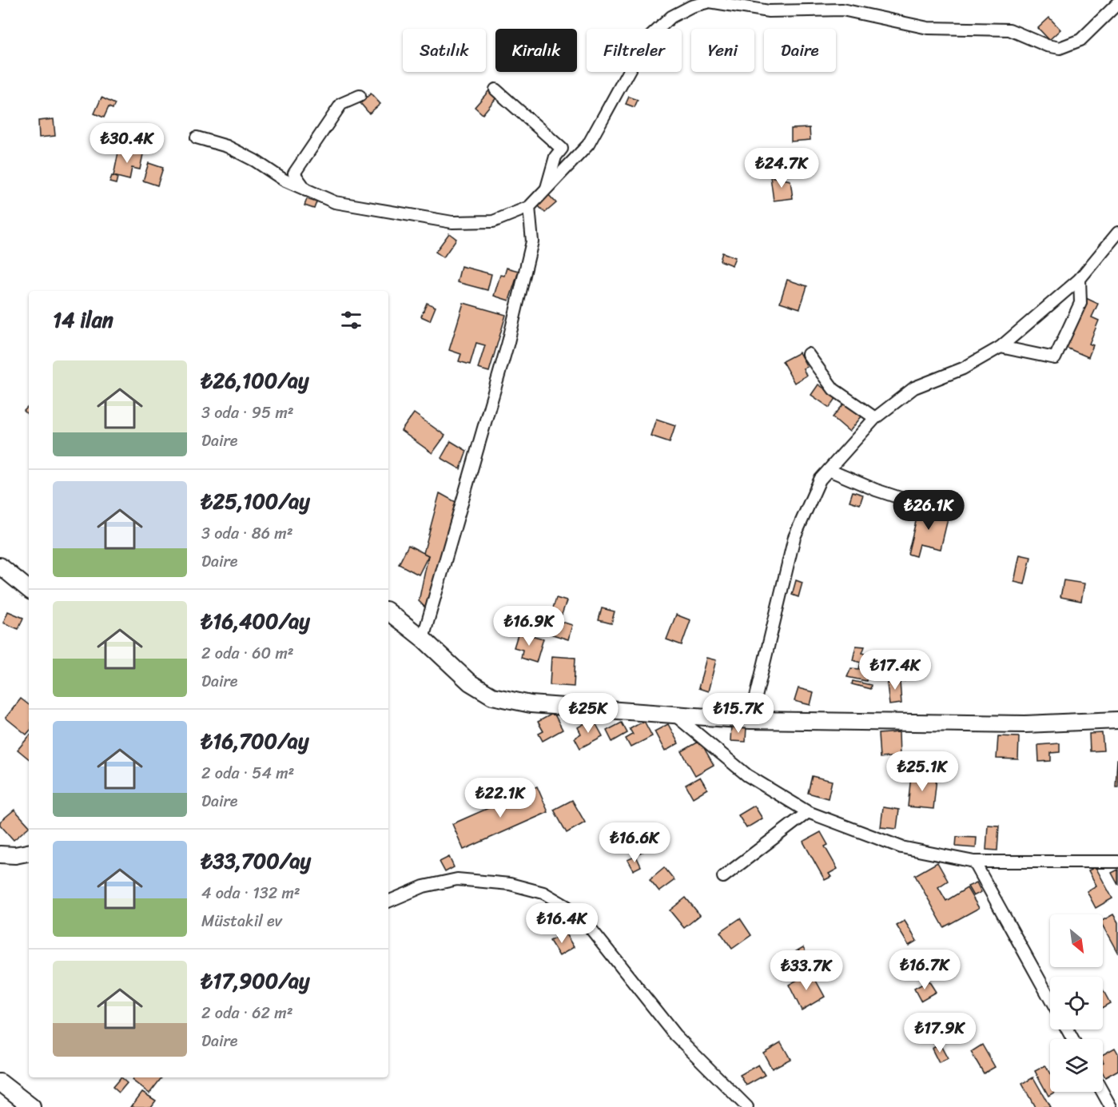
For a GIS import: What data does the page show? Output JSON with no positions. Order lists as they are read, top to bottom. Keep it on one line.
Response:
{"north":"bottom right","page":{"chip":["Satılık","Kiralık","Filtreler","Yeni","Daire"],"price":["₺30.4K","₺24.7K","₺26.1K","₺16.9K","₺17.4K","₺25K","₺15.7K","₺25.1K","₺22.1K","₺16.6K","₺16.4K","₺16.7K","₺33.7K","₺17.9K"],"heading":"14 ilan","list":[{"name":"₺26,100/ay","note":"3 oda · 95 m² · Daire"},{"name":"₺25,100/ay","note":"3 oda · 86 m² · Daire"},{"name":"₺16,400/ay","note":"2 oda · 60 m² · Daire"},{"name":"₺16,700/ay","note":"2 oda · 54 m² · Daire"},{"name":"₺33,700/ay","note":"4 oda · 132 m² · Müstakil ev"},{"name":"₺17,900/ay","note":"2 oda · 62 m² · Daire"}]}}
